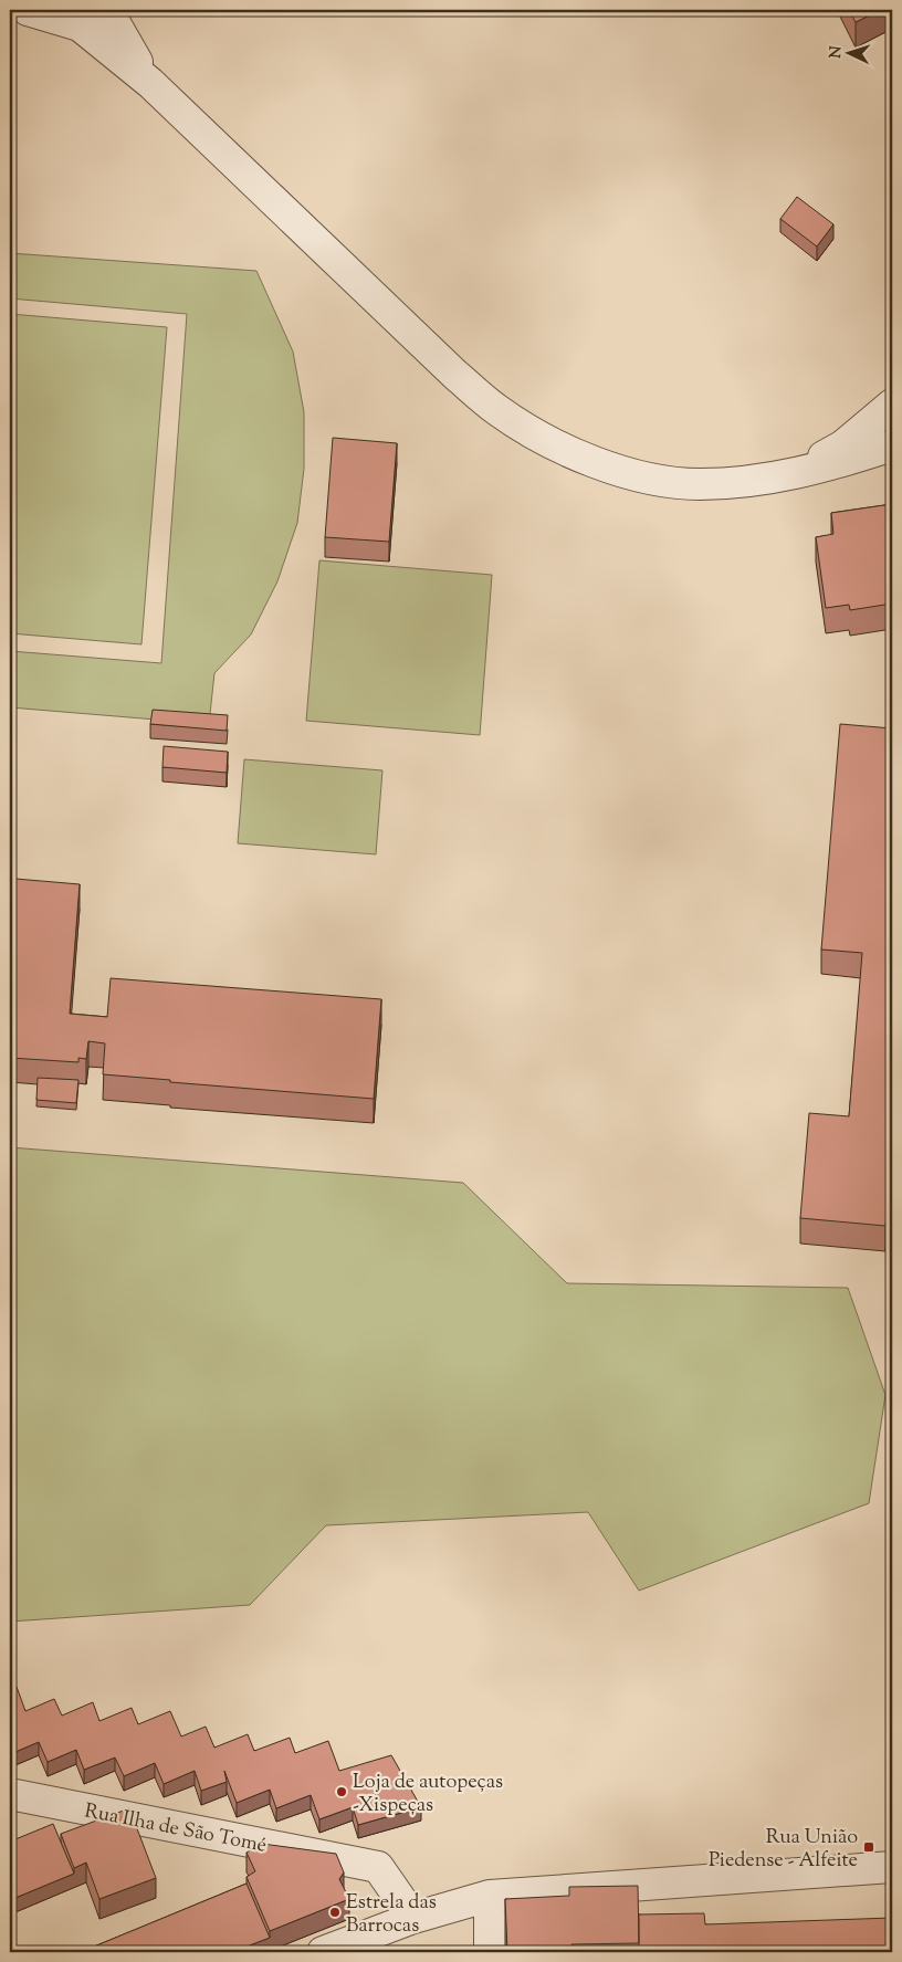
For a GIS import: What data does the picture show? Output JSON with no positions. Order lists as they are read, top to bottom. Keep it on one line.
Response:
{"streets":{"street":["Rua Ilha de São Tomé"]},"places":{"other":["Loja de autopeças -Xispeças","Estrela das Barrocas"],"transit":["Rua União Piedense - Alfeite"]},"north":"left"}
